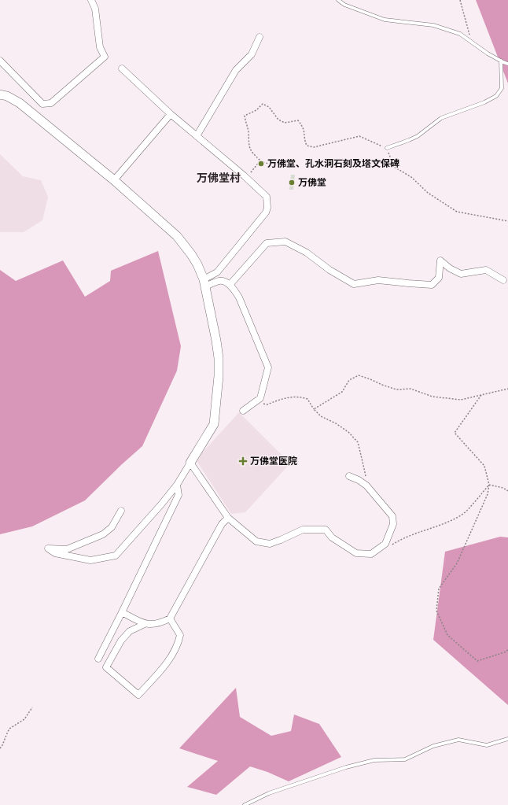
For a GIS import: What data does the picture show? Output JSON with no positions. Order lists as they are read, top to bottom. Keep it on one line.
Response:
{"districts":["万佛堂村"],"places":{"other":["万佛堂、孔水洞石刻及塔文保碑","万佛堂"],"health":["万佛堂医院"]}}
